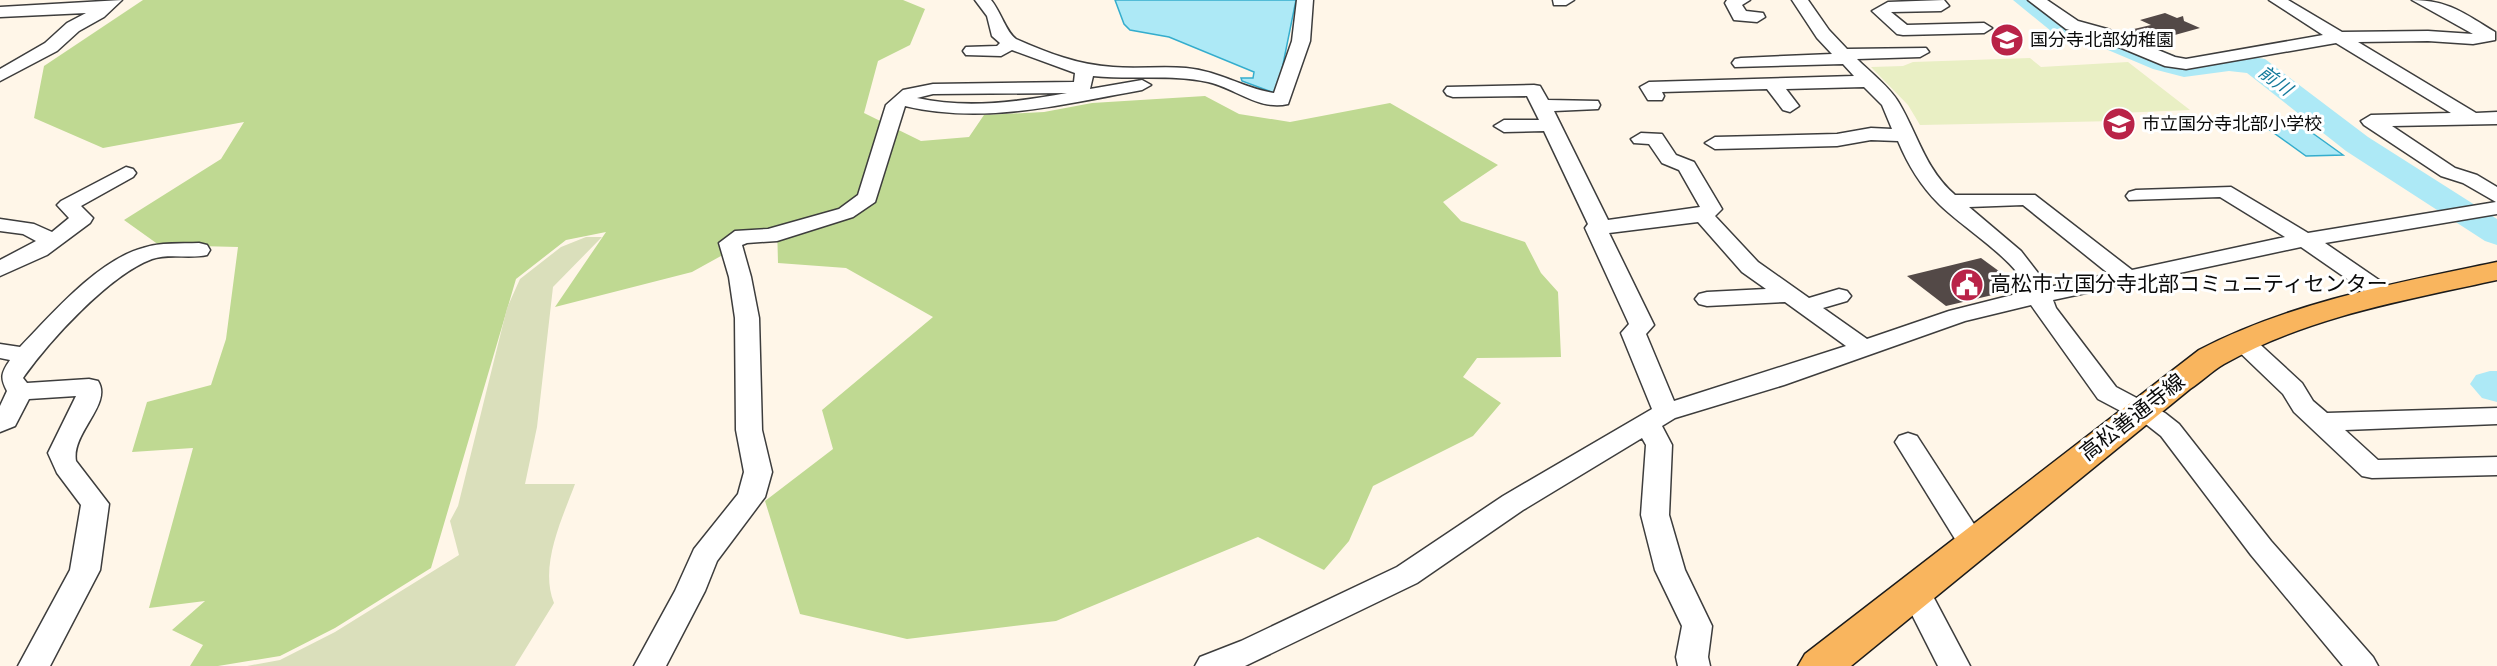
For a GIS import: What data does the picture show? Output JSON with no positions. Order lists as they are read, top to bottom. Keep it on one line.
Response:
{"streets":{"main road":["高松善通寺線"]},"water":["前川"],"places":{"school or university":["国分寺北部幼稚園","市立国分寺北部小学校"],"public building":["高松市立国分寺北部コミュニティセンター"]}}
